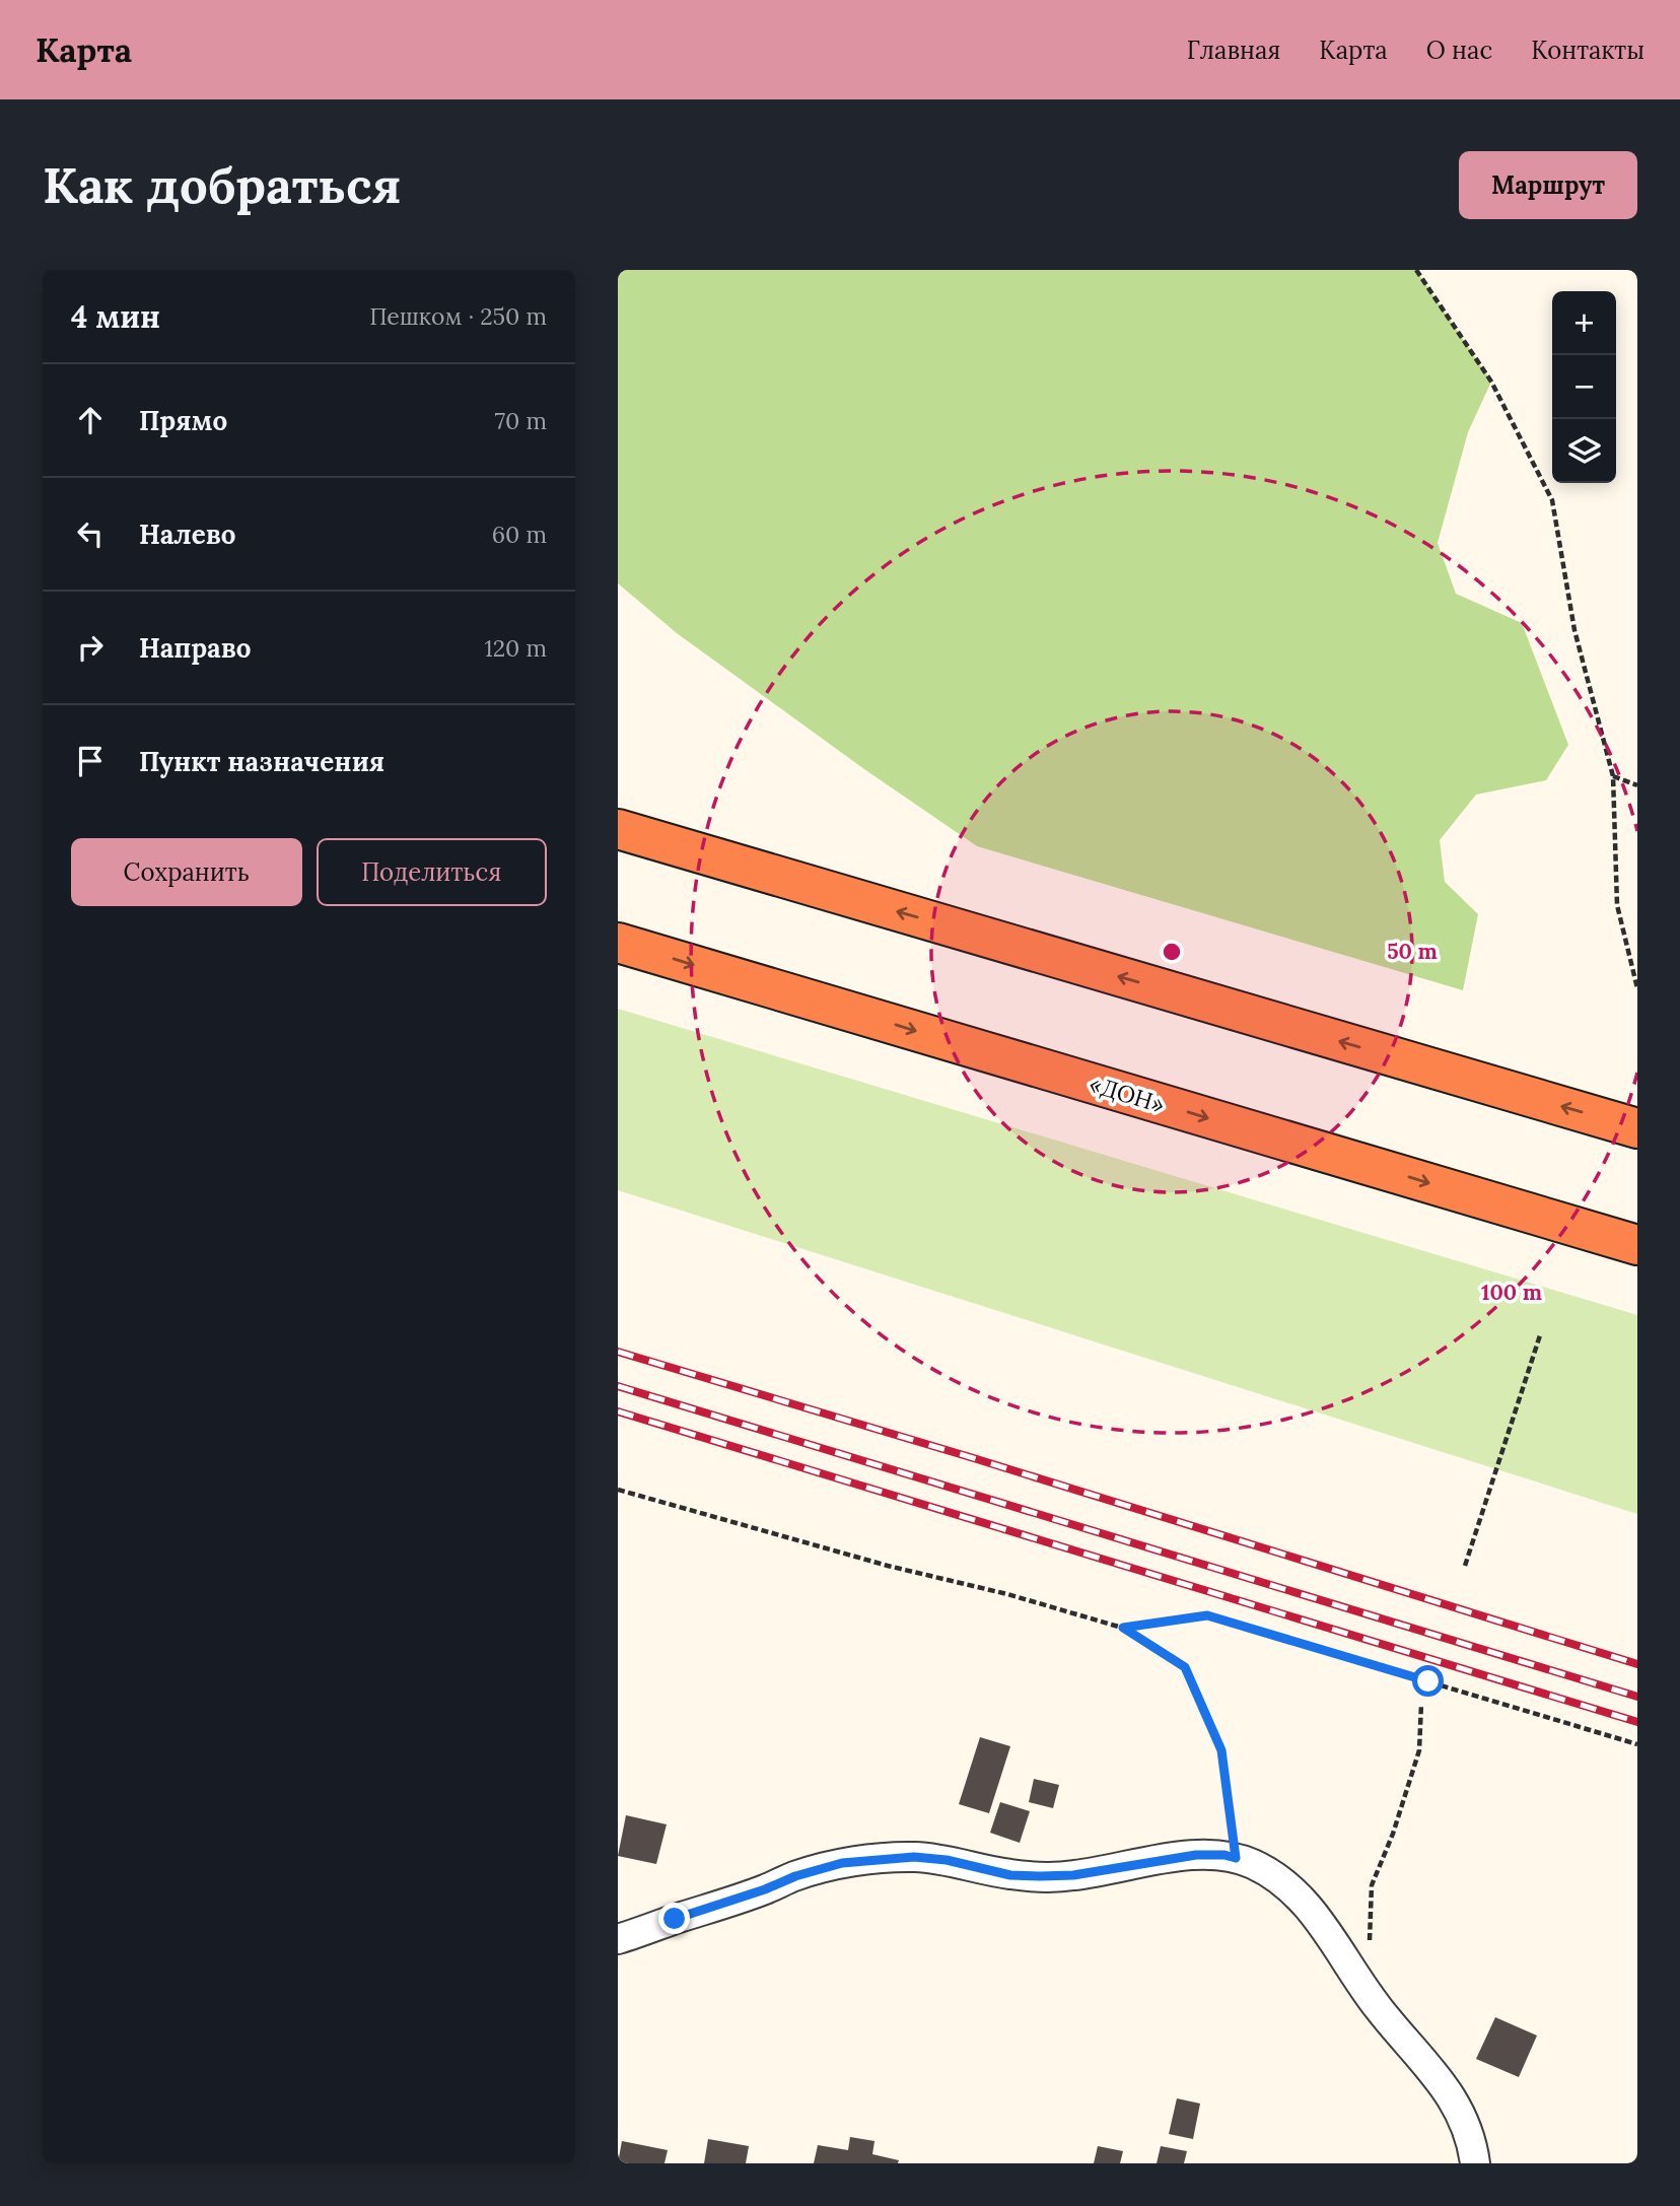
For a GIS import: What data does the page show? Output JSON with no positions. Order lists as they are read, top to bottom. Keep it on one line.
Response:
{"streets":{"highway":["«ДОН»"]},"page":{"header":"Карта","nav":["Главная","Карта","О нас","Контакты"],"buttons":["Маршрут",["Сохранить","Поделиться"]],"title":"Как добраться","heading":["4 мин","Пешком · 250 m"],"map_buttons":["+","−"],"list":[["Прямо","70 m"],["Налево","60 m"],["Направо","120 m"],"Пункт назначения"]},"rings":["50 m","100 m"]}
